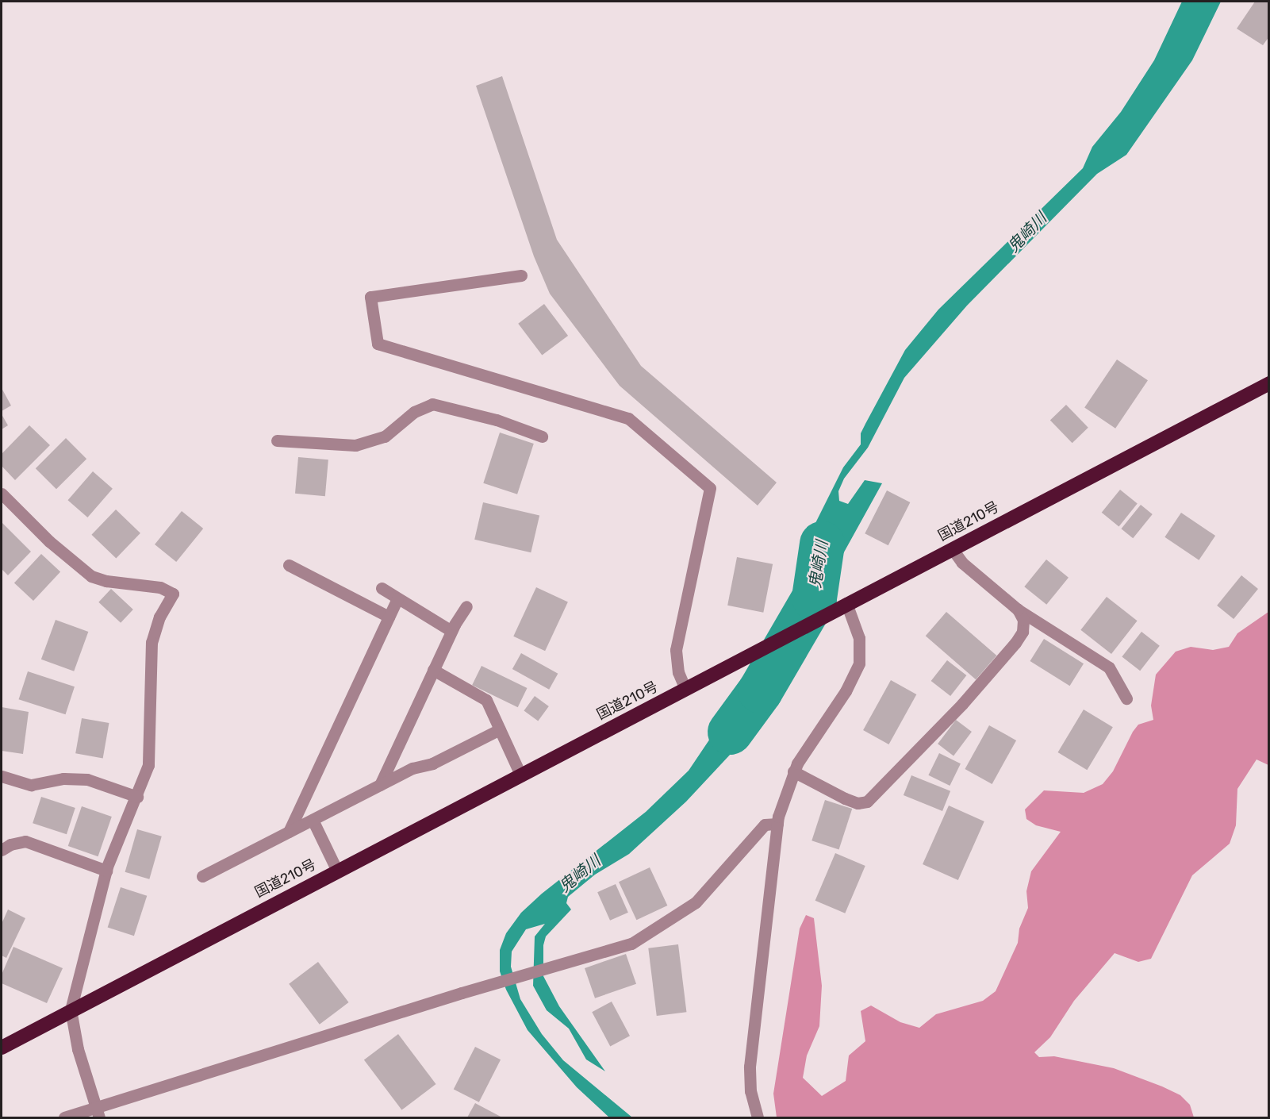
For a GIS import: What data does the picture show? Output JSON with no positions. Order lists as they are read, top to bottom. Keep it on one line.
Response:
{"streets":{"highway":["国道210号"]},"water":["鬼崎川"]}
